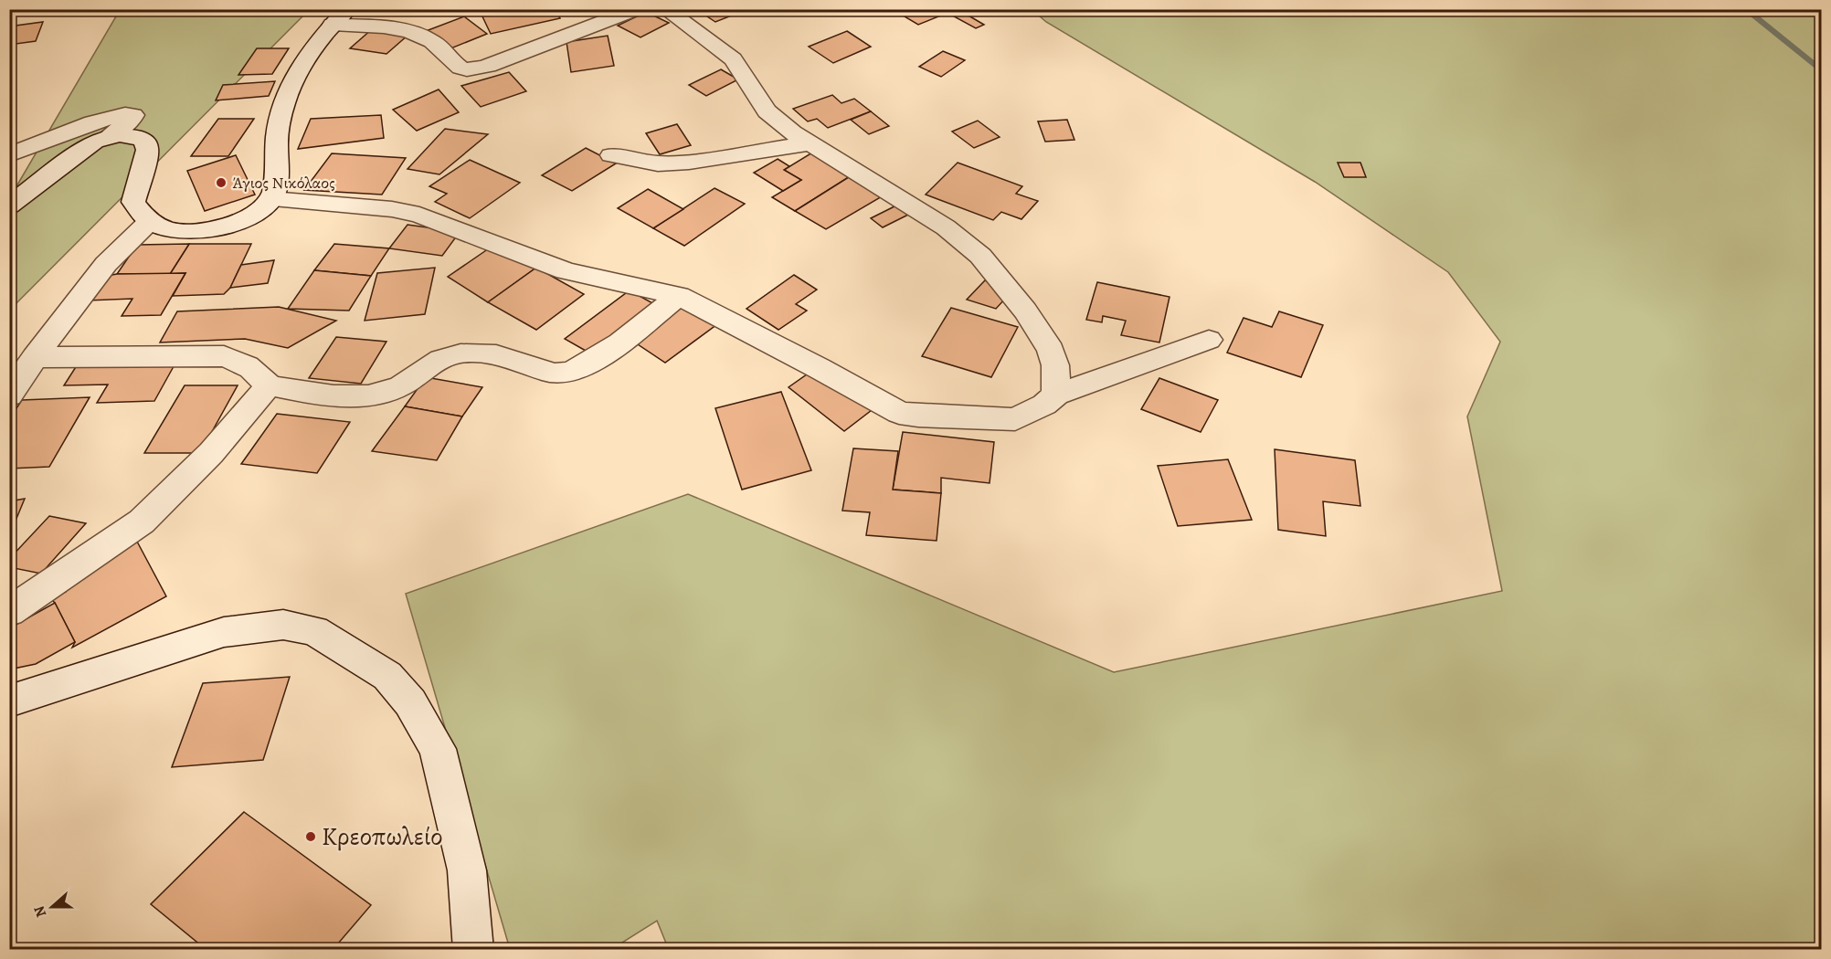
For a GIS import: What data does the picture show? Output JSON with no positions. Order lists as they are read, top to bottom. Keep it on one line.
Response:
{"places":["Άγιος Νικόλαος","Κρεοπωλείο"],"north":"left"}
